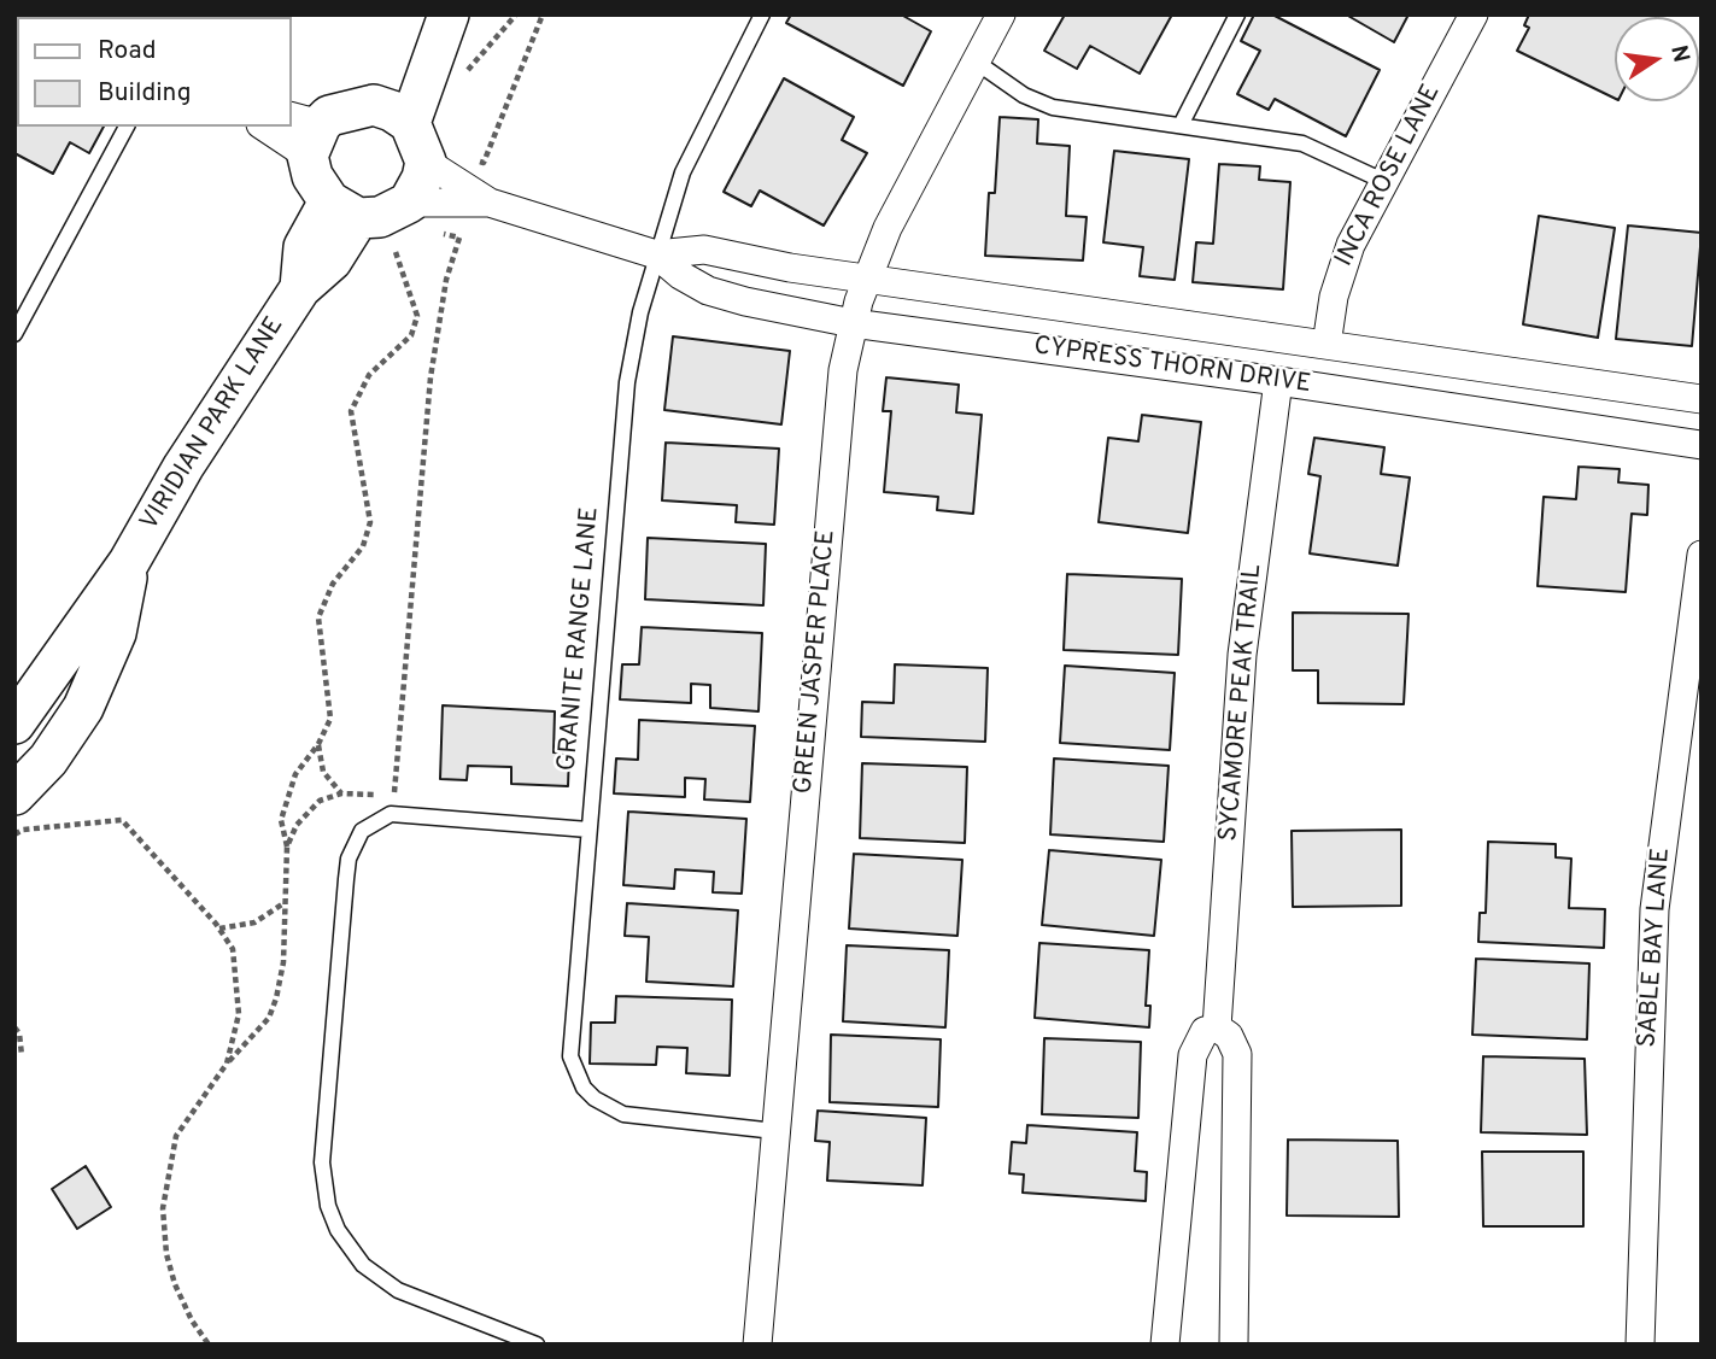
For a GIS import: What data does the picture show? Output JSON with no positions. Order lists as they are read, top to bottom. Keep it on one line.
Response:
{"streets":{"street":["INCA ROSE LANE","CYPRESS THORN DRIVE","VIRIDIAN PARK LANE","GREEN JASPER PLACE","SYCAMORE PEAK TRAIL","SABLE BAY LANE"],"lane":["GRANITE RANGE LANE"]},"crossings":[["INCA ROSE LANE","CYPRESS THORN DRIVE"],["CYPRESS THORN DRIVE","VIRIDIAN PARK LANE"],["CYPRESS THORN DRIVE","GRANITE RANGE LANE"],["CYPRESS THORN DRIVE","GREEN JASPER PLACE"],["CYPRESS THORN DRIVE","SYCAMORE PEAK TRAIL"],["GRANITE RANGE LANE","GREEN JASPER PLACE"]],"legend":["Road","Building"],"north":"right"}
